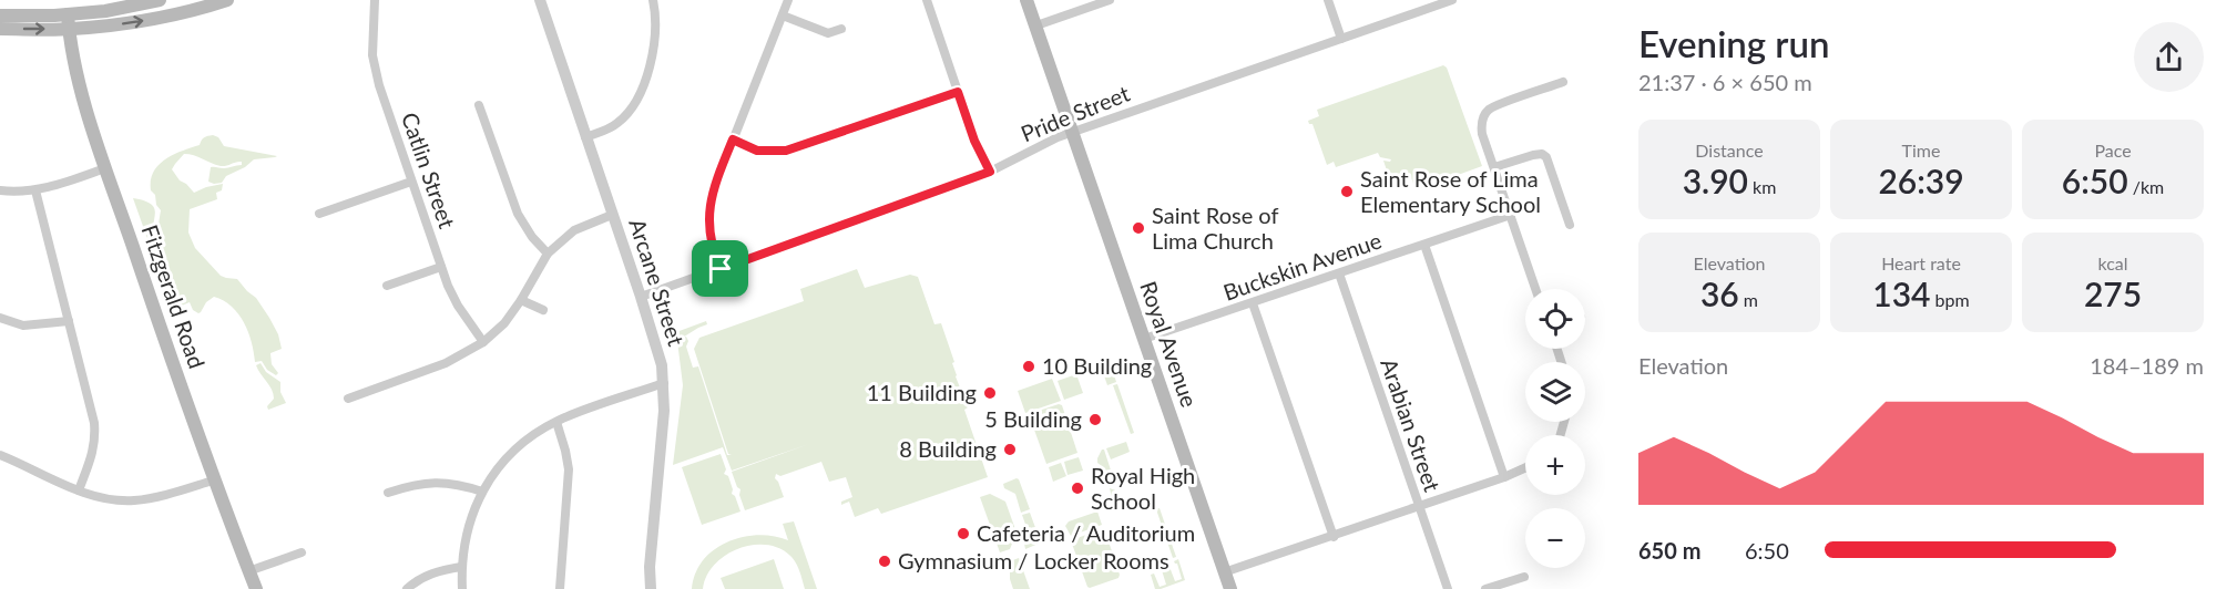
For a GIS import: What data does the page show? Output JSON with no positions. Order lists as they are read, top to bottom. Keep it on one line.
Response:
{"streets":{"main road":["Fitzgerald Road","Royal Avenue"],"street":["Pride Street","Catlin Street","Buckskin Avenue","Arcane Street","Arabian Street"]},"crossings":[["Pride Street","Arcane Street"],["Pride Street","Royal Avenue"],["Buckskin Avenue","Royal Avenue"],["Buckskin Avenue","Arabian Street"]],"places":["Saint Rose of Lima Elementary School","Saint Rose of Lima Church","10 Building","11 Building","5 Building","8 Building","Royal High School","Cafeteria / Auditorium","Gymnasium / Locker Rooms"],"page":{"heading":["Evening run","21:37 · 6 × 650 m"],"stats":[["Distance","3.90 km"],["Time","26:39"],["Pace","6:50 /km"],["Elevation","36 m"],["Heart rate","134 bpm"],["kcal","275"]],"map_buttons":["+","−"],"chart":["Elevation","184–189 m"],"list":[{"name":"650 m","note":"6:50"}]}}
